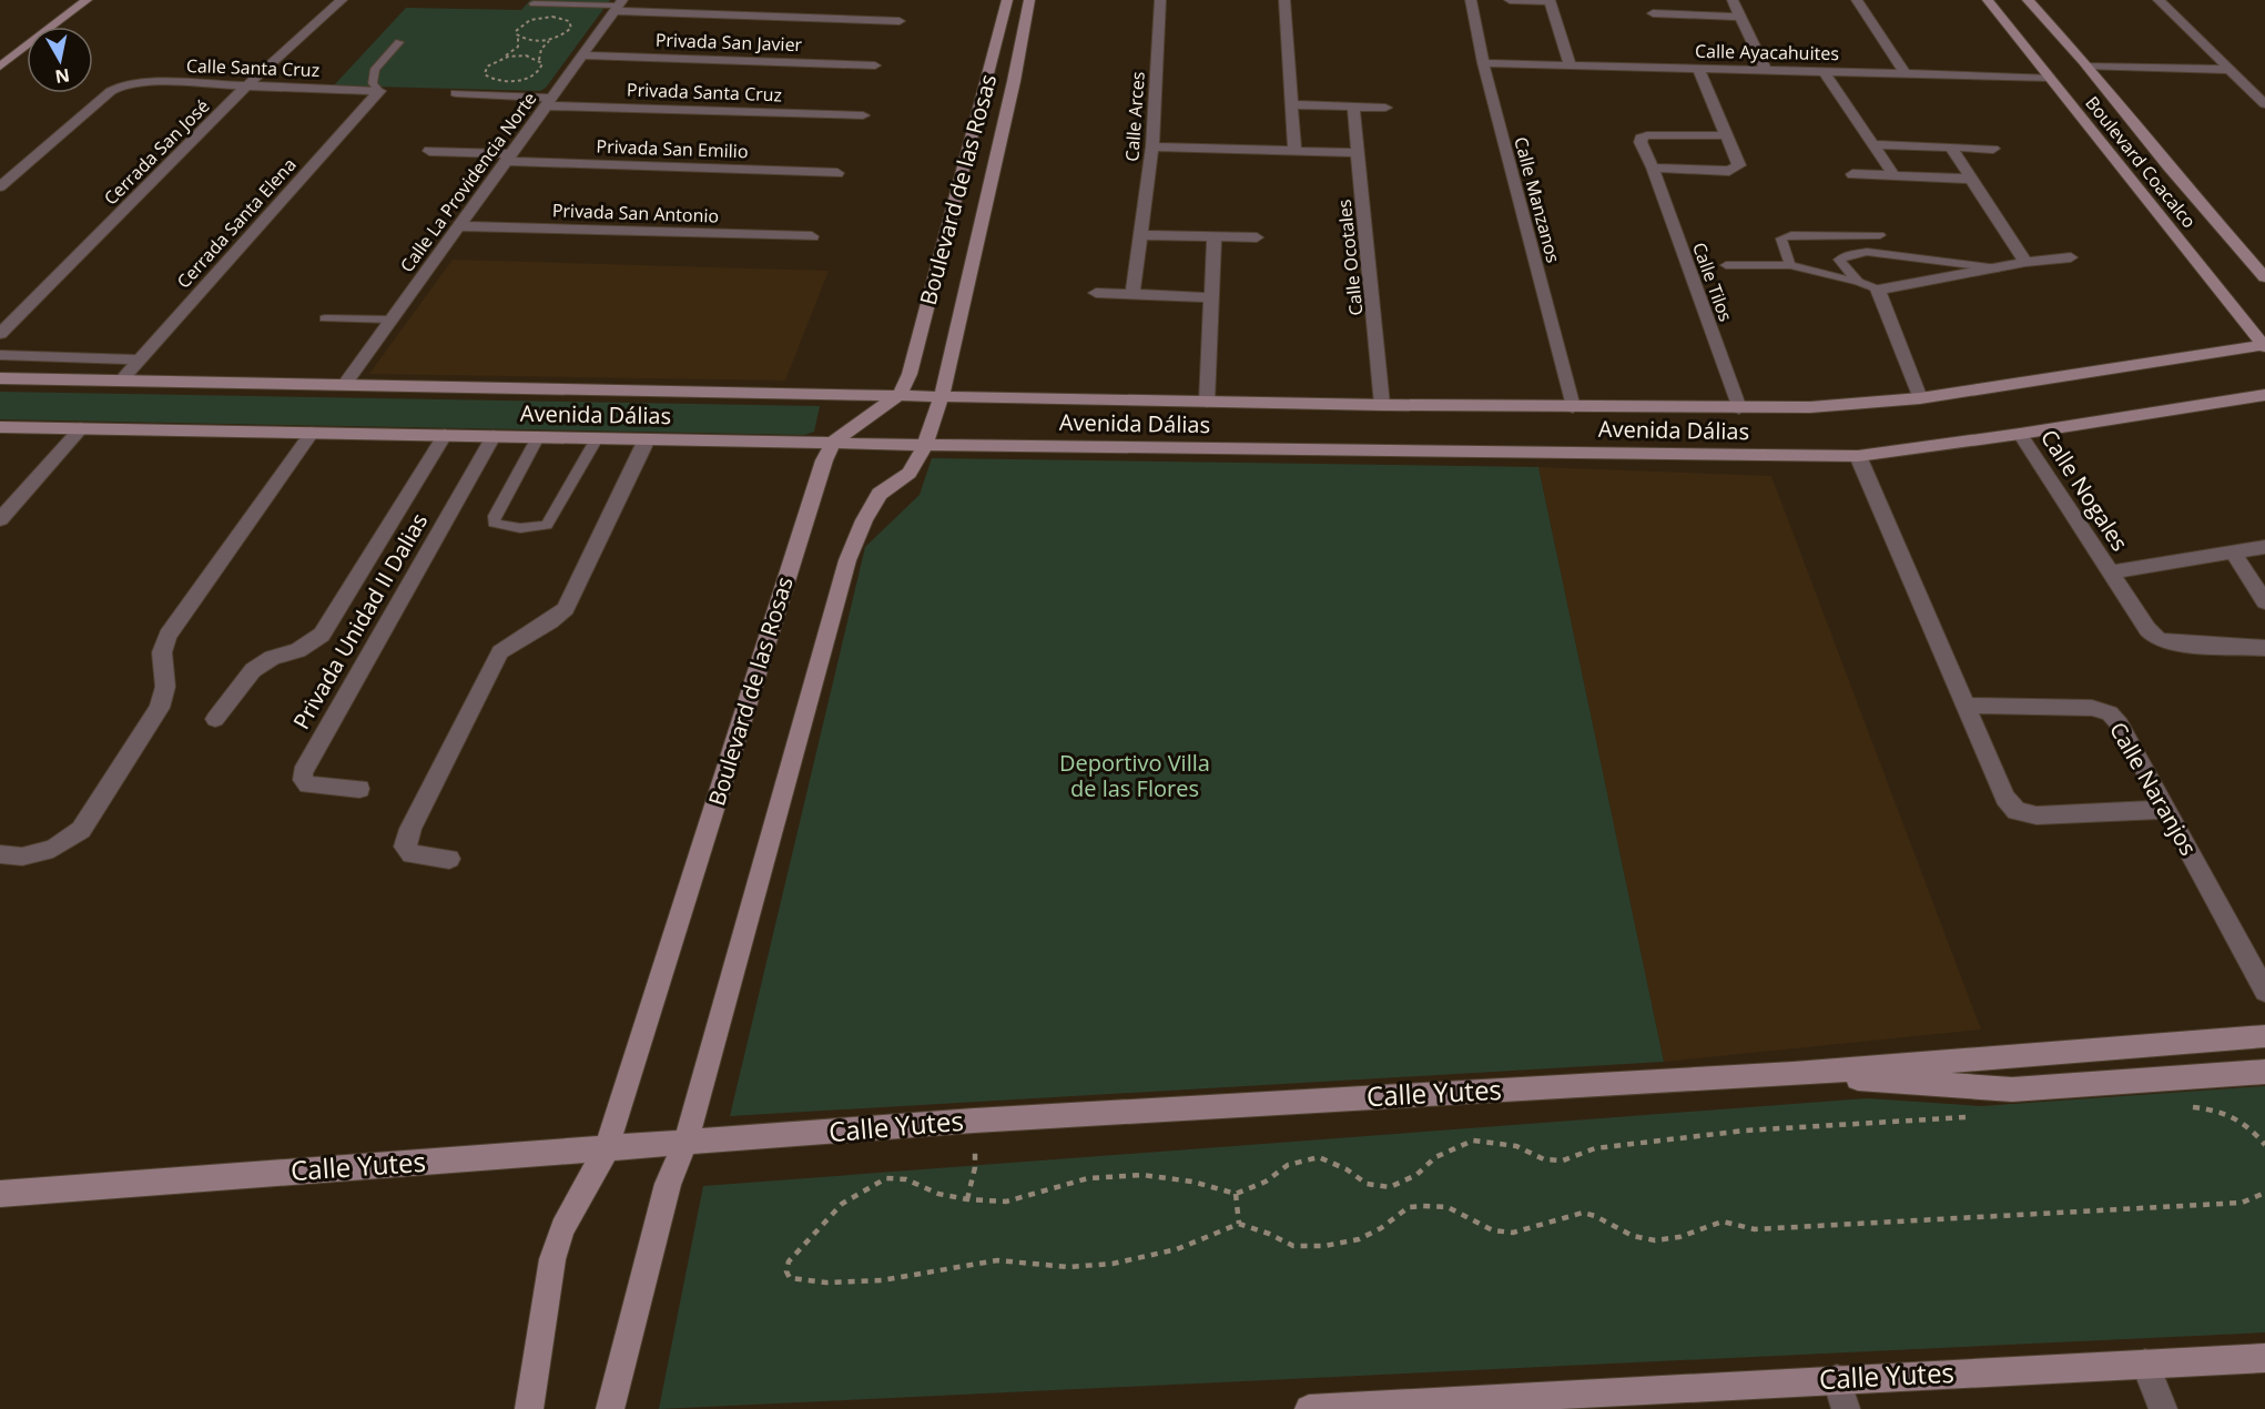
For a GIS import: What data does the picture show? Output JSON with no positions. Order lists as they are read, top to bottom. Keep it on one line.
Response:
{"streets":{"main road":["Boulevard Coacalco","Boulevard de las Rosas","Avenida Dálias","Calle Yutes"],"street":["Privada San Javier","Calle Ayacahuites","Calle Santa Cruz","Privada Santa Cruz","Calle Arces","Privada San Emilio","Cerrada San José","Calle La Providencia Norte","Calle Manzanos","Privada San Antonio","Cerrada Santa Elena","Calle Ocotales","Calle Tilos","Calle Nogales","Privada Unidad II Dalias","Calle Naranjos"]},"crossings":[["Privada San Javier","Calle La Providencia Norte"],["Calle Ayacahuites","Boulevard Coacalco"],["Calle Ayacahuites","Calle Manzanos"],["Calle Santa Cruz","Cerrada San José"],["Calle Santa Cruz","Cerrada Santa Elena"],["Privada Santa Cruz","Calle La Providencia Norte"],["Privada San Emilio","Calle La Providencia Norte"],["Boulevard Coacalco","Avenida Dálias"],["Calle La Providencia Norte","Privada San Antonio"],["Calle La Providencia Norte","Avenida Dálias"],["Boulevard de las Rosas","Avenida Dálias"],["Boulevard de las Rosas","Calle Yutes"],["Calle Manzanos","Avenida Dálias"],["Cerrada Santa Elena","Avenida Dálias"],["Calle Ocotales","Avenida Dálias"],["Calle Tilos","Avenida Dálias"],["Avenida Dálias","Calle Nogales"],["Avenida Dálias","Privada Unidad II Dalias"]],"parks":["Deportivo Villa de las Flores"],"north":"bottom"}
